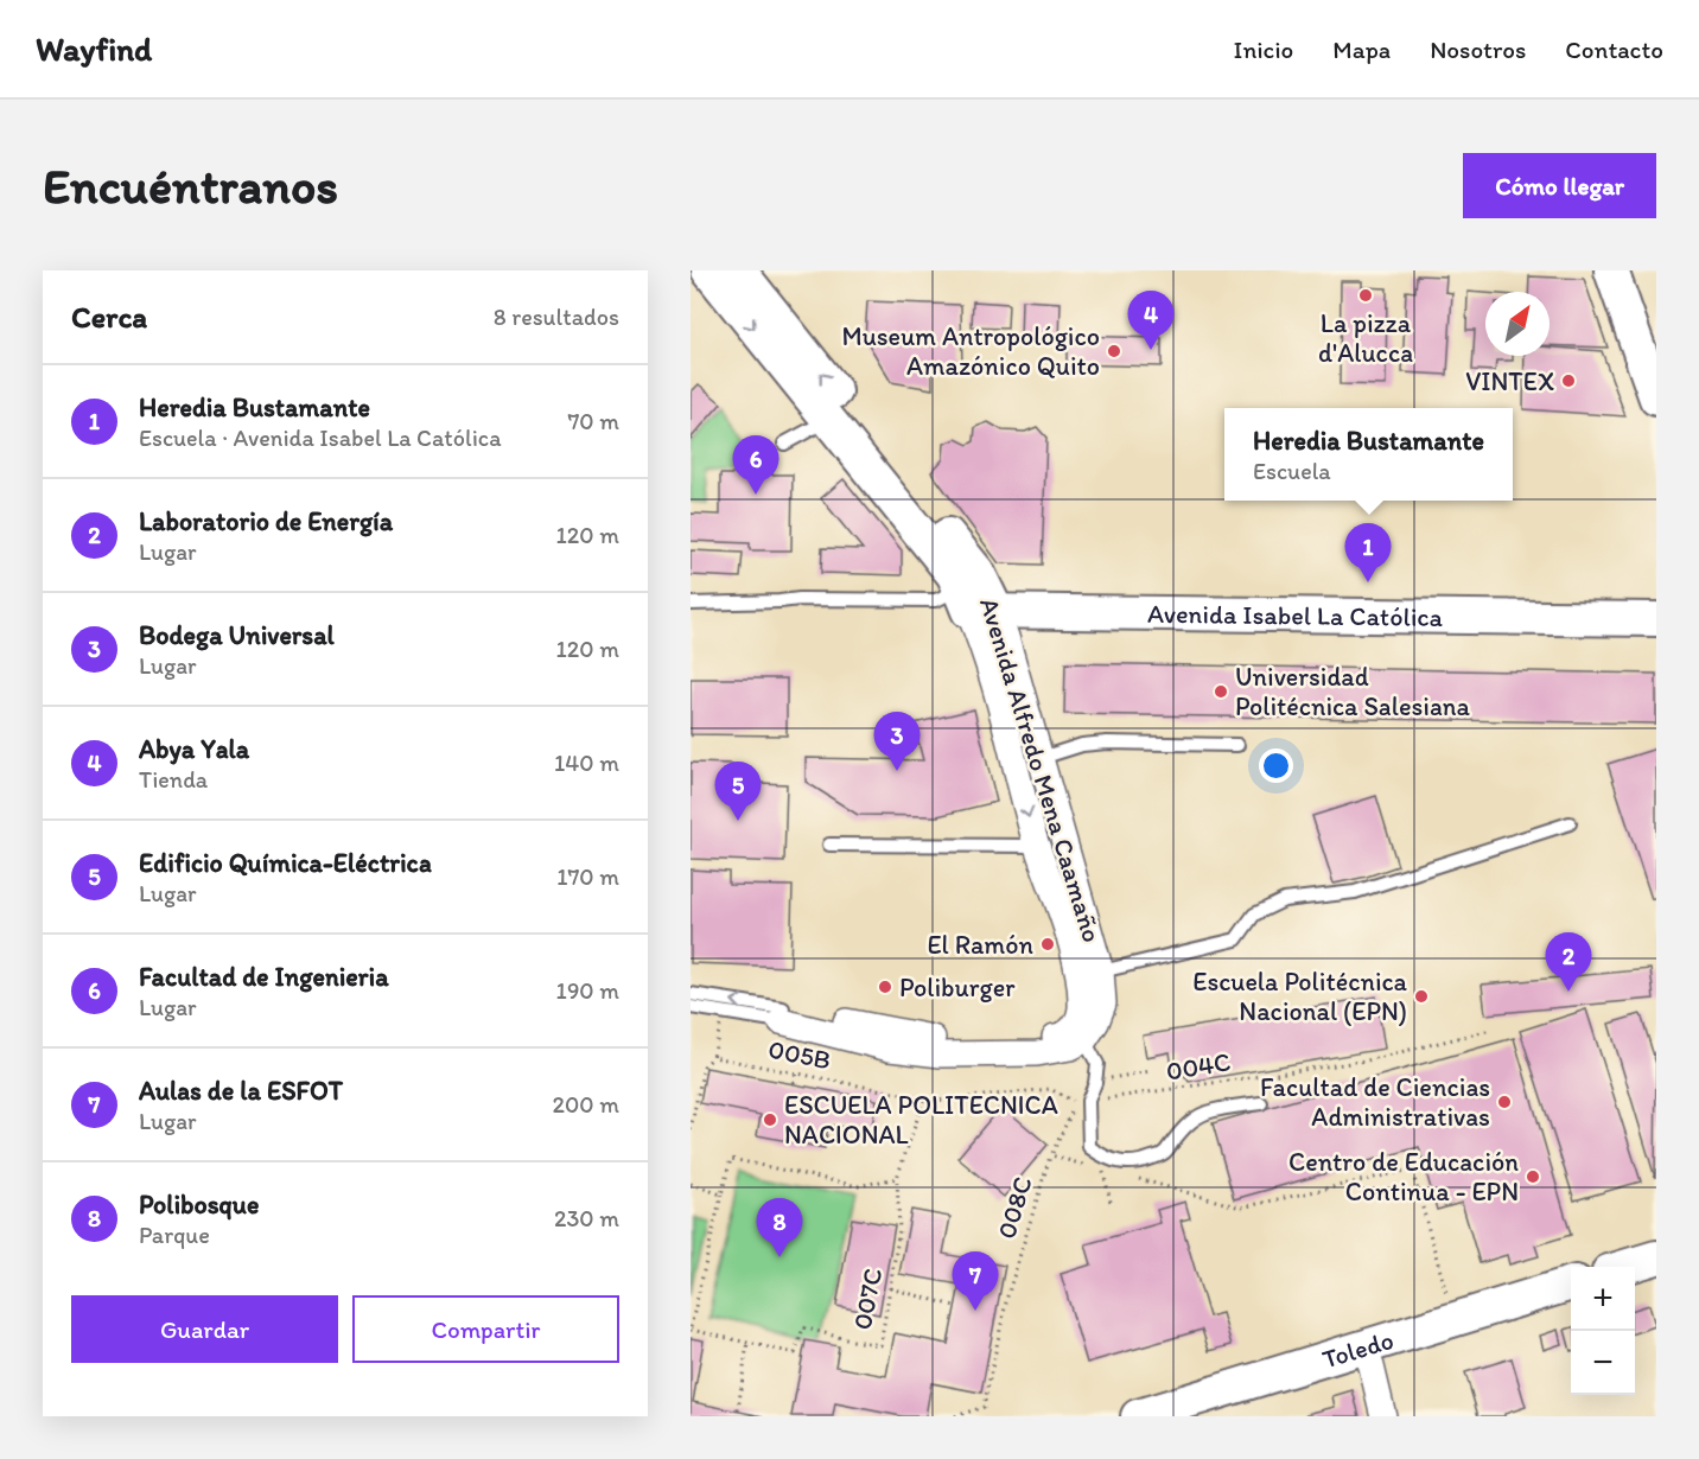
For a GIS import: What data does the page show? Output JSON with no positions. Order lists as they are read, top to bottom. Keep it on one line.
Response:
{"streets":{"street":["Avenida Isabel La Católica","Avenida Alfredo Mena Caamaño","Toledo"],"path":["005B","004C","008C","007C"]},"crossings":[["Avenida Isabel La Católica","Avenida Alfredo Mena Caamaño"]],"places":["La pizza d'Alucca","Museum Antropológico Amazónico Quito","VINTEX","Universidad Politécnica Salesiana","El Ramón","Poliburger","Escuela Politécnica Nacional (EPN)","Facultad de Ciencias Administrativas","ESCUELA POLITECNICA NACIONAL","Centro de Educación Continua - EPN"],"north":"top right","page":{"header":"Wayfind","nav":["Inicio","Mapa","Nosotros","Contacto"],"buttons":["Cómo llegar",["Guardar","Compartir"]],"title":"Encuéntranos","heading":["Cerca","8 resultados"],"pins":["4","6","1","3","5","2","8","7"],"list":[{"mark":"1","name":"Heredia Bustamante","note":"Escuela · Avenida Isabel La Católica","value":"70 m"},{"mark":"2","name":"Laboratorio de Energía","note":"Lugar","value":"120 m"},{"mark":"3","name":"Bodega Universal","note":"Lugar","value":"120 m"},{"mark":"4","name":"Abya Yala","note":"Tienda","value":"140 m"},{"mark":"5","name":"Edificio Química-Eléctrica","note":"Lugar","value":"170 m"},{"mark":"6","name":"Facultad de Ingenieria","note":"Lugar","value":"190 m"},{"mark":"7","name":"Aulas de la ESFOT","note":"Lugar","value":"200 m"},{"mark":"8","name":"Polibosque","note":"Parque","value":"230 m"}],"popup":["Heredia Bustamante","Escuela"],"map_buttons":["+","−"]}}
